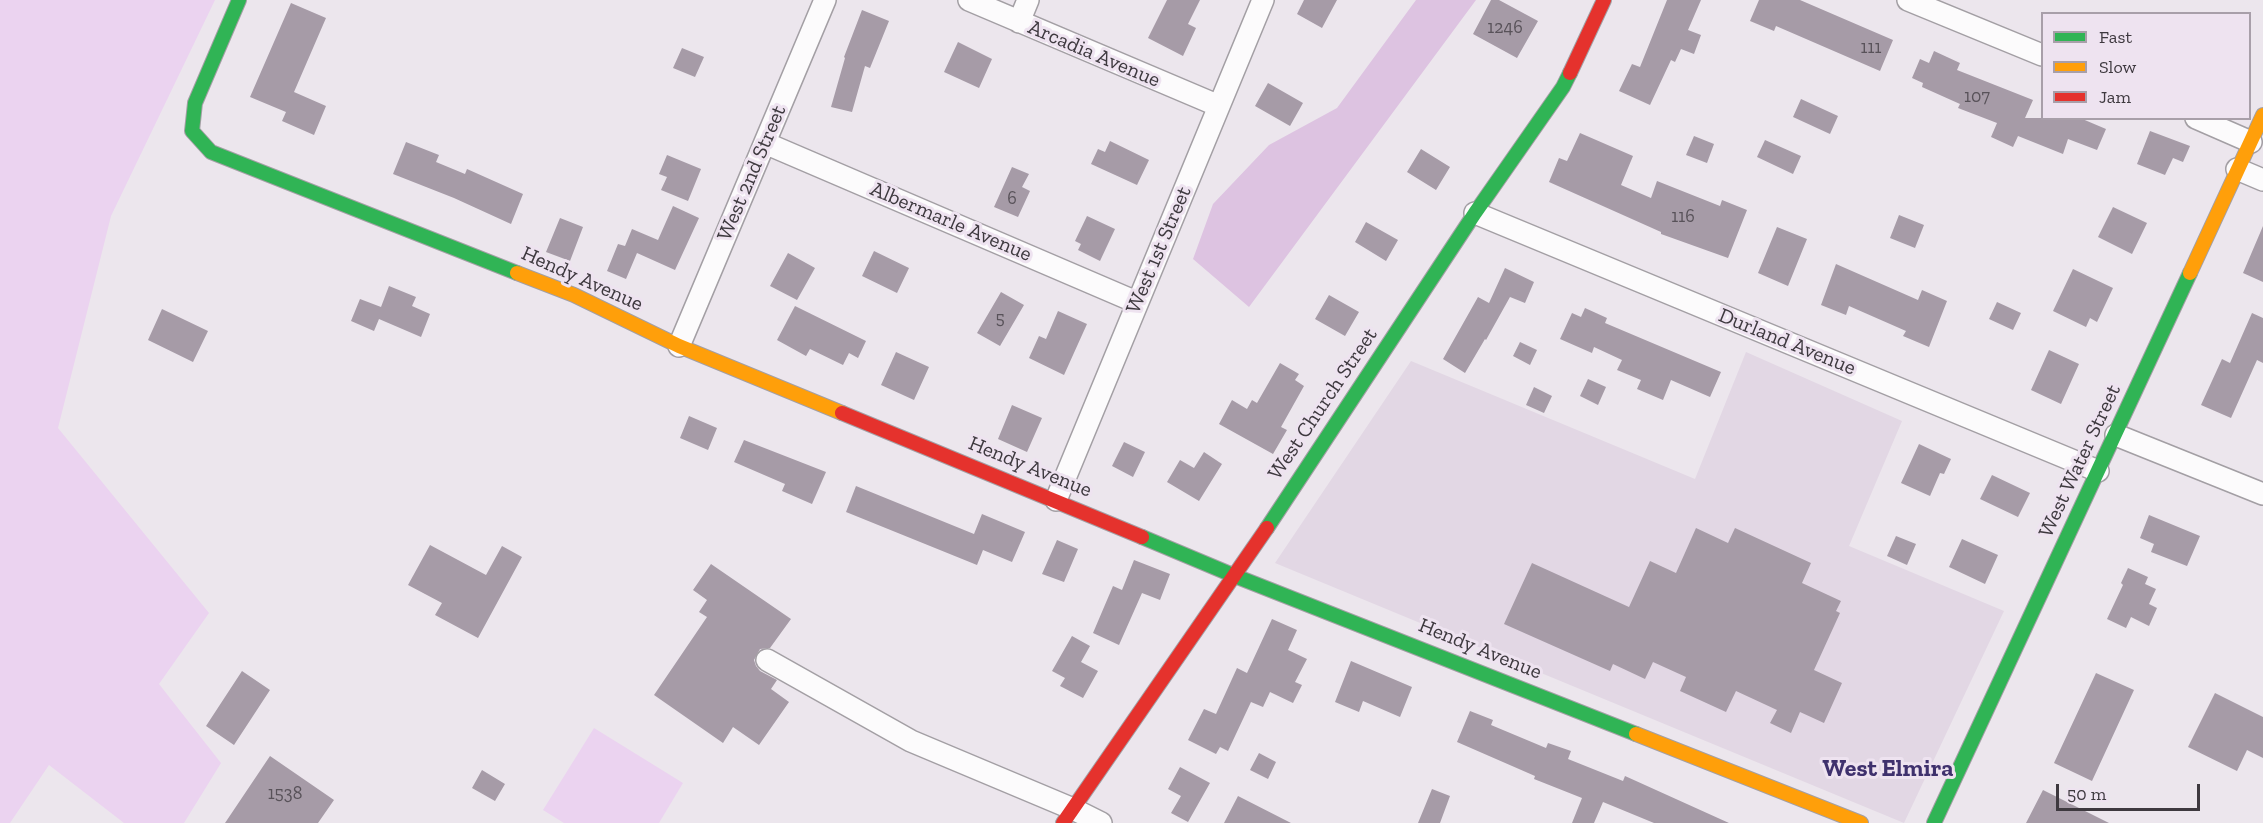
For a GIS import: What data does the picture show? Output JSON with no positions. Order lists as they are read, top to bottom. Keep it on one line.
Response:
{"streets":{"street":["Arcadia Avenue","West 2nd Street","Albermarle Avenue","West 1st Street","Hendy Avenue","Durland Avenue","West Church Street","West Water Street"]},"crossings":[["Arcadia Avenue","West 1st Street"],["West 2nd Street","Albermarle Avenue"],["West 2nd Street","Hendy Avenue"],["Albermarle Avenue","West 1st Street"],["West 1st Street","Hendy Avenue"],["Hendy Avenue","West Church Street"],["Durland Avenue","West Church Street"],["Durland Avenue","West Water Street"]],"districts":["West Elmira"],"house_numbers":["1246","111","107","6","116","5","1538"],"legend":["Fast","Slow","Jam"],"scale_bar":"50 m"}
